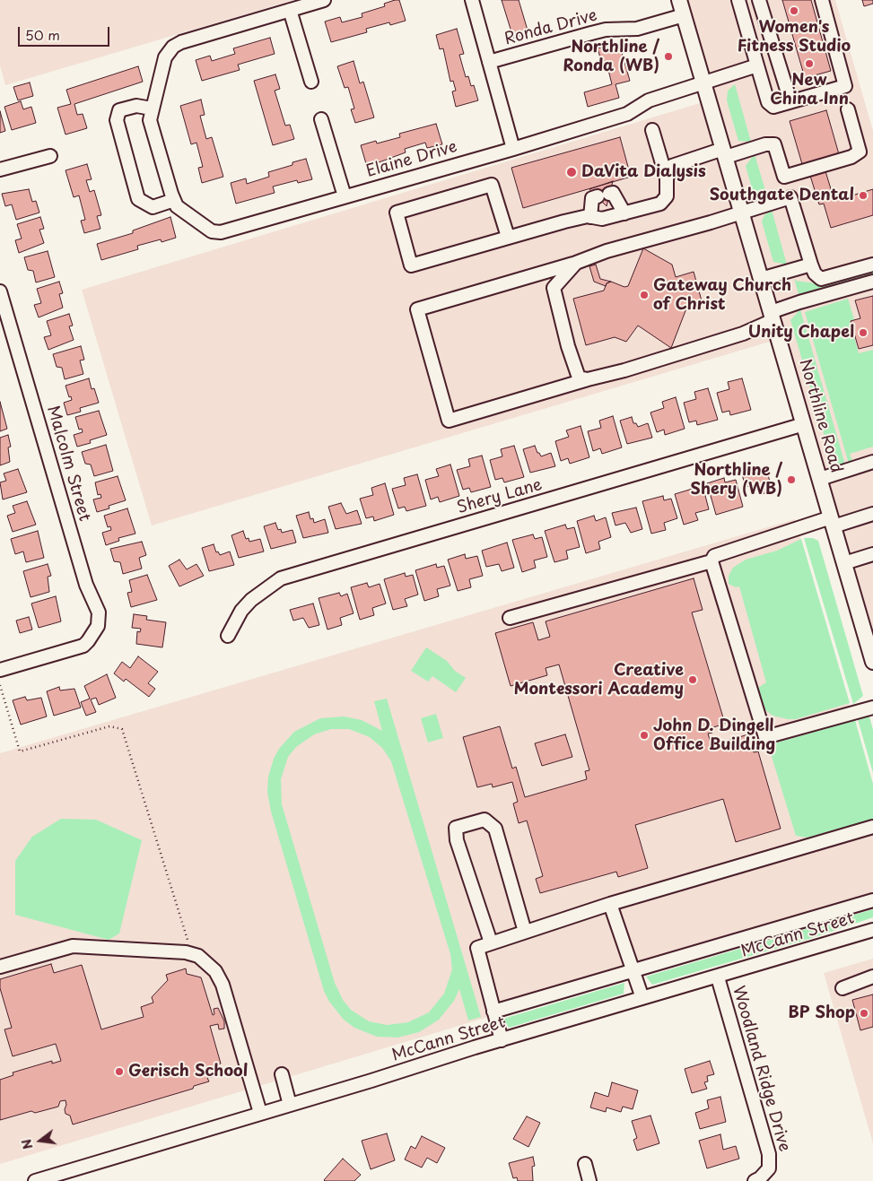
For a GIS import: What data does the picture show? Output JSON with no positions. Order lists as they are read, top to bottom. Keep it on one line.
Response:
{"streets":{"main road":["Northline Road"],"street":["Ronda Drive","Elaine Drive","Malcolm Street","Shery Lane","McCann Street","Woodland Ridge Drive"]},"crossings":[["Ronda Drive","Northline Road"],["Elaine Drive","Northline Road"],["Northline Road","Shery Lane"],["McCann Street","Woodland Ridge Drive"]],"places":["Women's Fitness Studio","Northline / Ronda (WB)","New China Inn","DaVita Dialysis","Southgate Dental","Gateway Church of Christ","Unity Chapel","Northline / Shery (WB)","Creative Montessori Academy","John D. Dingell Office Building","BP Shop","Gerisch School"],"scale_bar":"50 m","north":"left"}
